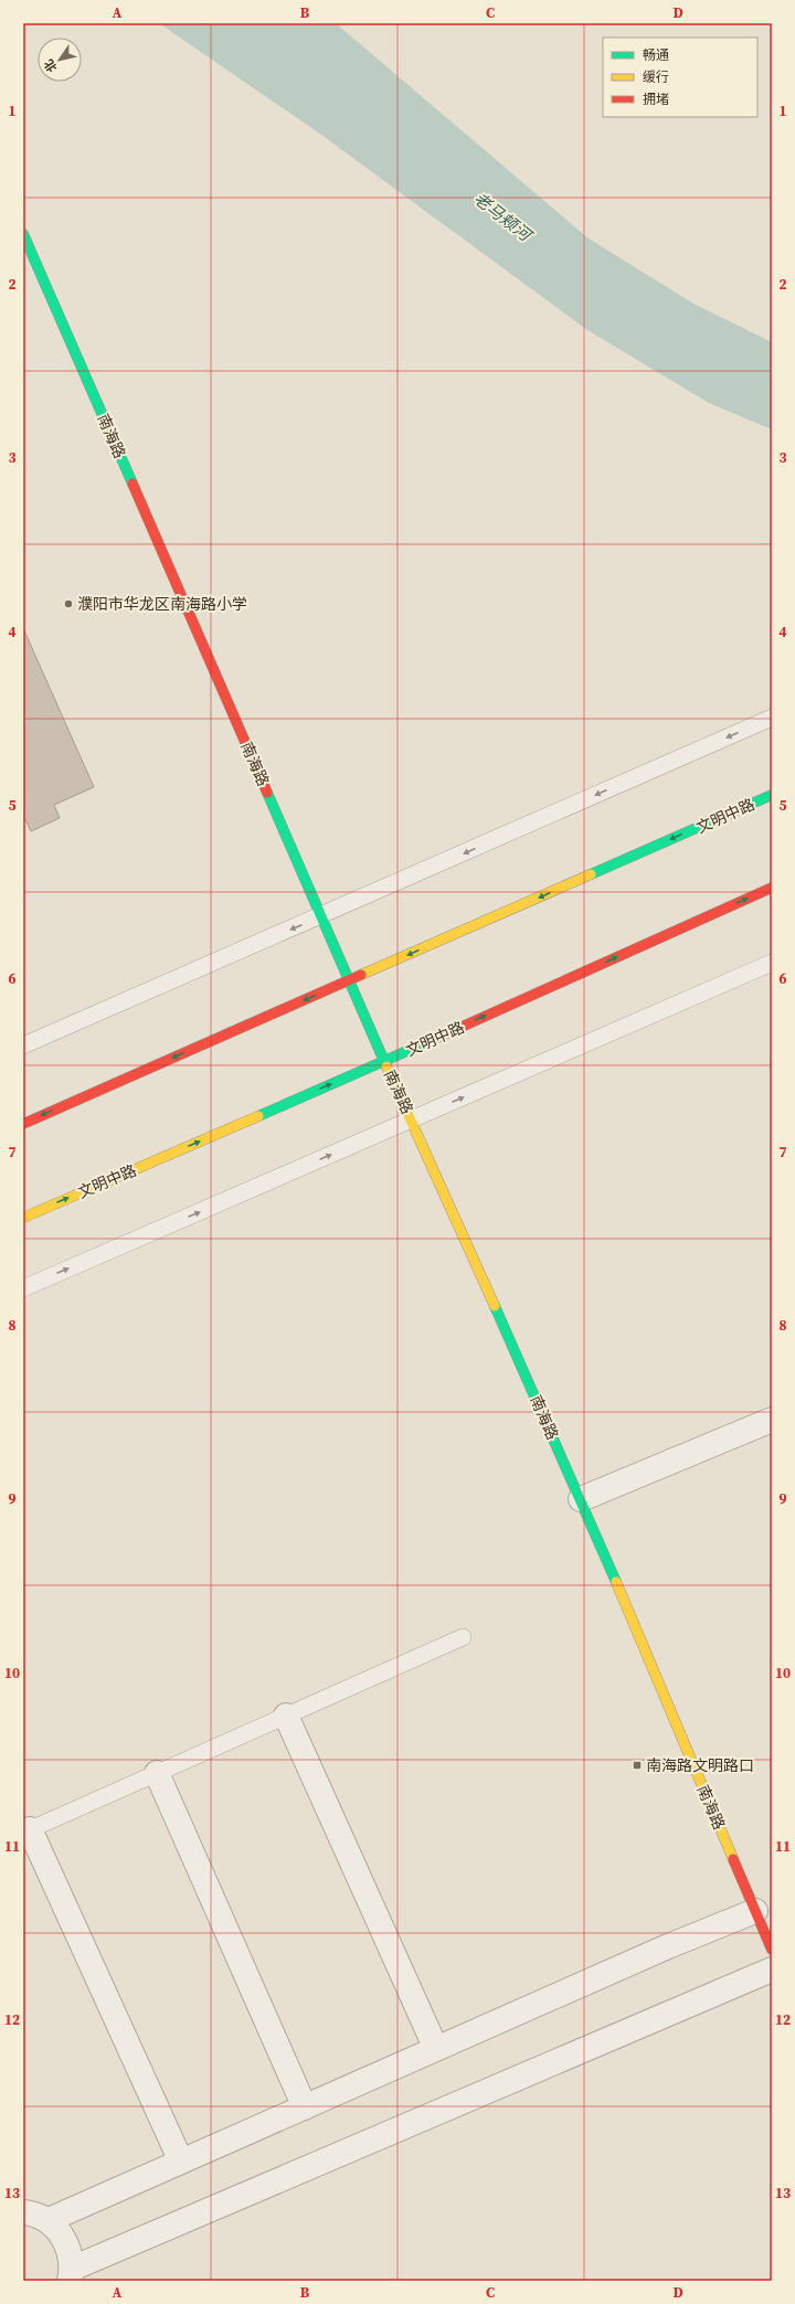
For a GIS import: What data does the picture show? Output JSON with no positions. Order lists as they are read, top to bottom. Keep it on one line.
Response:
{"streets":{"street":["南海路","文明中路"]},"crossings":[["南海路","文明中路"]],"water":["老马颊河"],"places":{"other":["濮阳市华龙区南海路小学"],"transit":["南海路文明路口"]},"legend":["畅通","缓行","拥堵"],"north":"bottom left","grid":{"columns":["A","B","C","D"],"rows":["1","2","3","4","5","6","7","8","9","10","11","12","13"]}}
